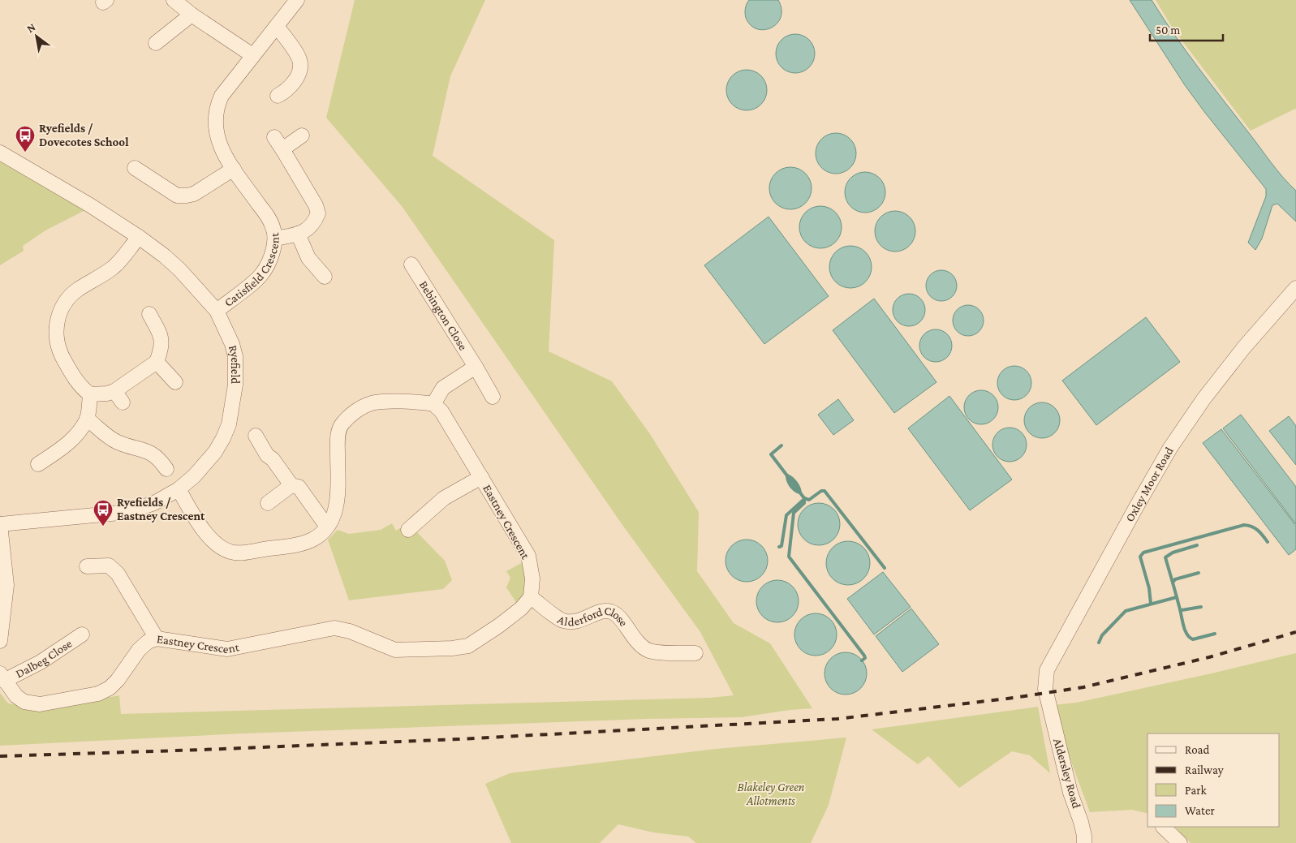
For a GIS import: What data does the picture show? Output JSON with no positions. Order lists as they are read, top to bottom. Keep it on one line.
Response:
{"streets":{"street":["Catisfield Crescent","Bebington Close","Ryefield","Oxley Moor Road","Eastney Crescent","Alderford Close","Dalbeg Close","Aldersley Road"]},"crossings":[["Catisfield Crescent","Ryefield"],["Oxley Moor Road","Aldersley Road"],["Eastney Crescent","Alderford Close"],["Eastney Crescent","Dalbeg Close"]],"parks":["Blakeley Green Allotments"],"places":{"bus stop":["Ryefields / Dovecotes School","Ryefields / Eastney Crescent"]},"legend":["Road","Railway","Park","Water"],"scale_bar":"50 m","north":"top left"}
